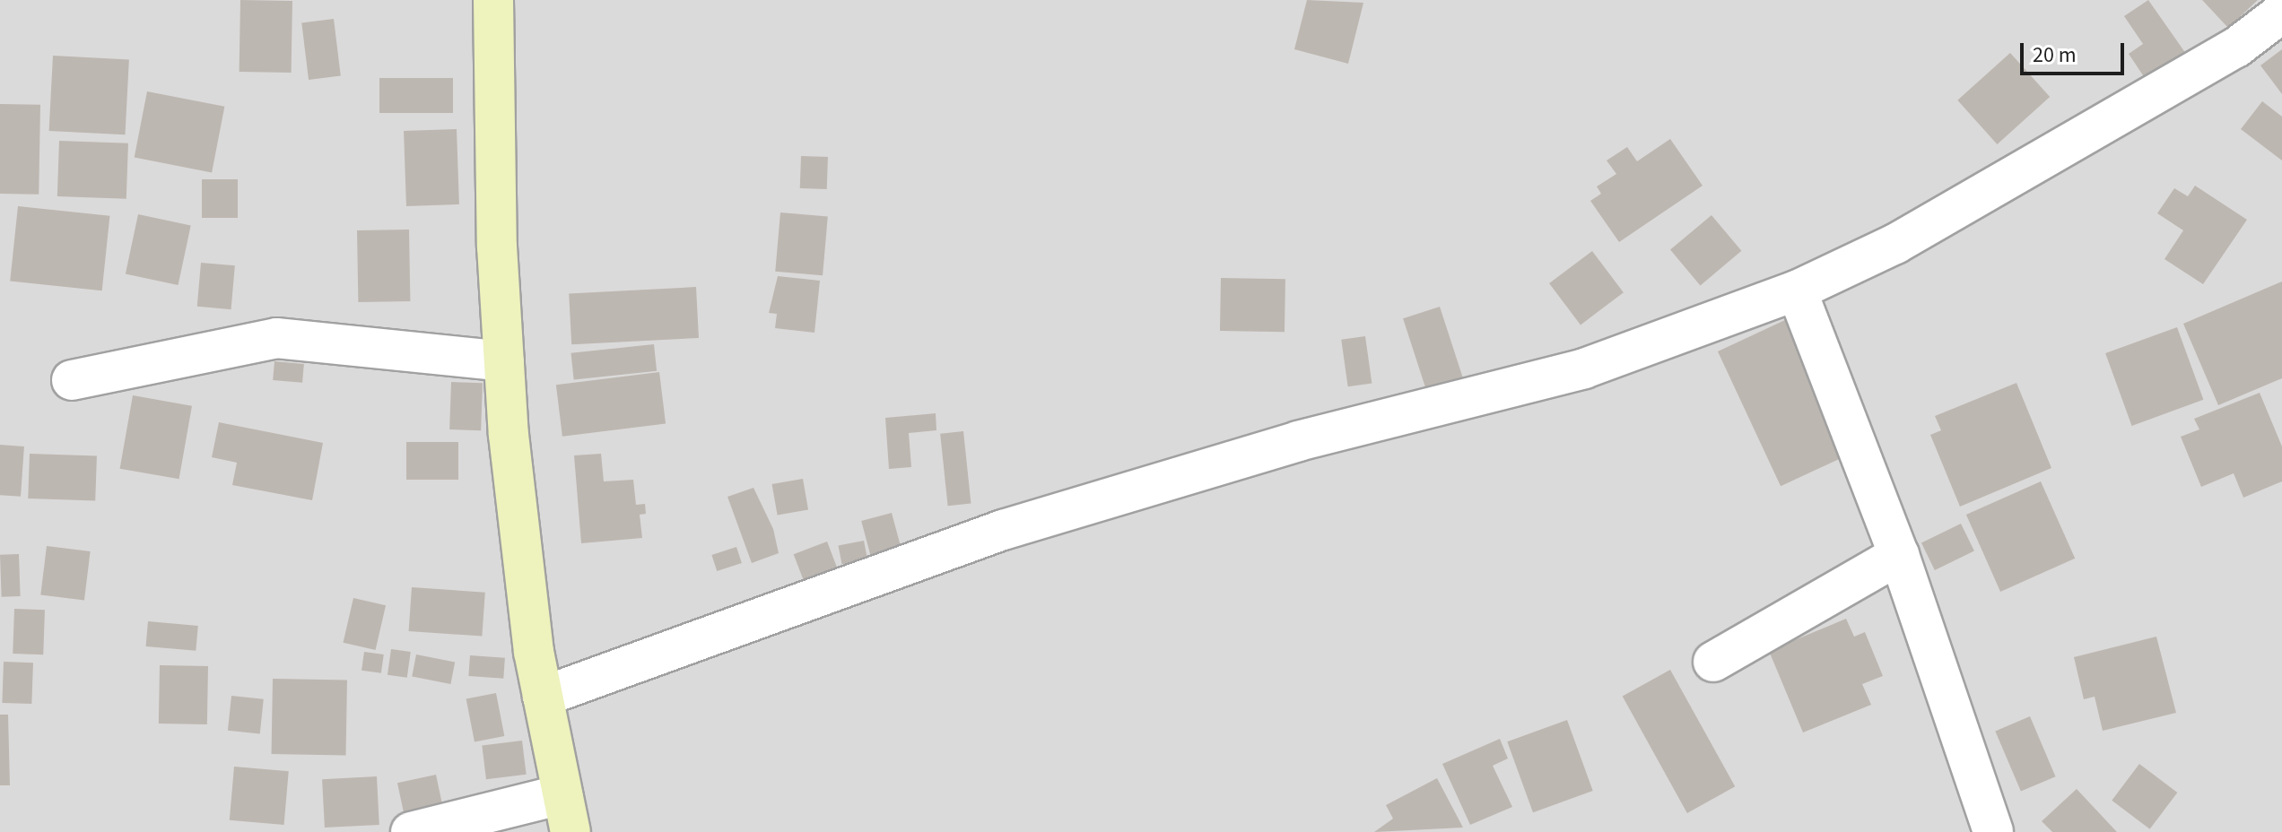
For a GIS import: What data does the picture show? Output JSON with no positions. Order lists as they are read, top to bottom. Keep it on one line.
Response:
{"scale_bar":"20 m"}
